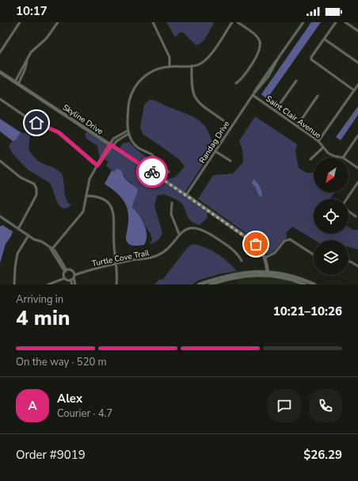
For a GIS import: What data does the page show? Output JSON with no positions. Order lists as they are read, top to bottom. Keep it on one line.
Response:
{"streets":{"street":["Saint Clair Avenue","Skyline Drive","Randag Drive","Turtle Cove Trail"]},"crossings":[["Saint Clair Avenue","Randag Drive"],["Skyline Drive","Randag Drive"]],"north":"bottom left","page":{"status":"10:17","heading":["4 min","Arriving in","10:21–10:26"],"panel":["Alex","Courier · 4.7","Order #9019","$26.29"],"bar":"On the way · 520 m","round":"A"}}
